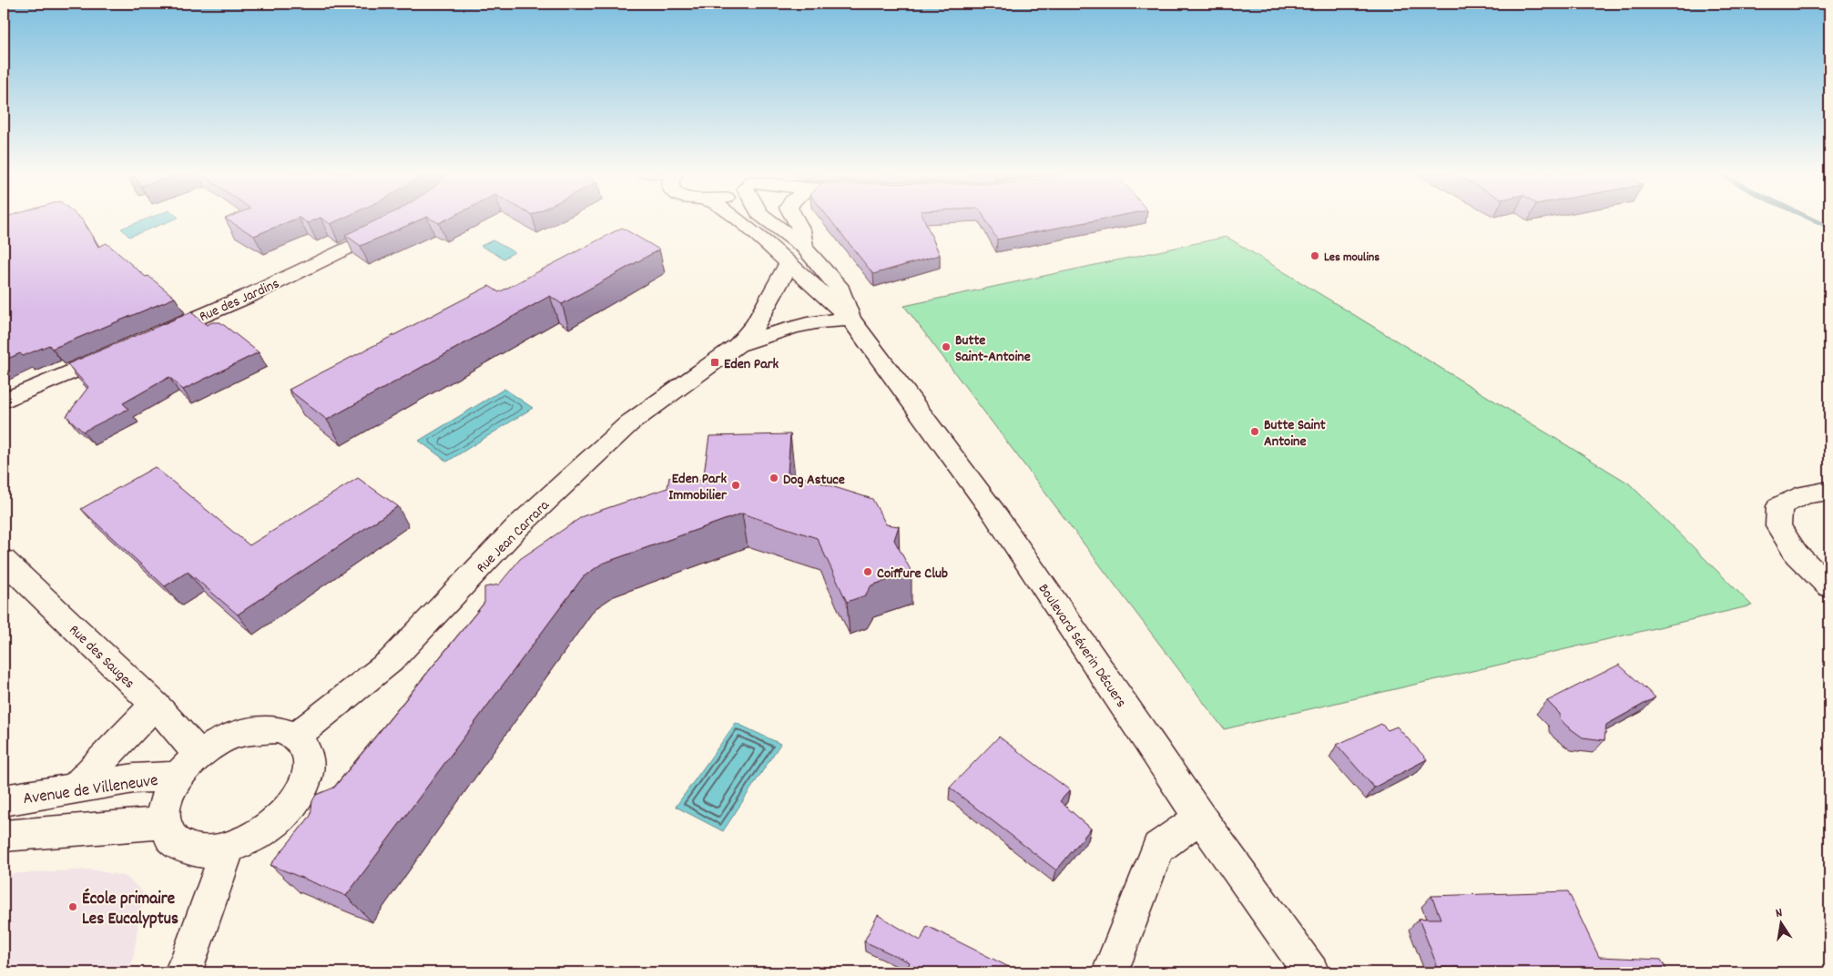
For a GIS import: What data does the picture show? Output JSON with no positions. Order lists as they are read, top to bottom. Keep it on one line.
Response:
{"streets":{"street":["Rue des Jardins","Rue Jean Carrara","Boulevard Séverin Décuers","Rue des Sauges","Avenue de Villeneuve"]},"crossings":[["Rue Jean Carrara","Boulevard Séverin Décuers"],["Rue Jean Carrara","Rue des Sauges"],["Rue Jean Carrara","Avenue de Villeneuve"],["Rue des Sauges","Avenue de Villeneuve"]],"places":{"other":["Les moulins","Butte Saint-Antoine","Butte Saint Antoine","Dog Astuce","Eden Park Immobilier","Coiffure Club","École primaire Les Eucalyptus"],"transit":["Eden Park"]},"north":"top"}
